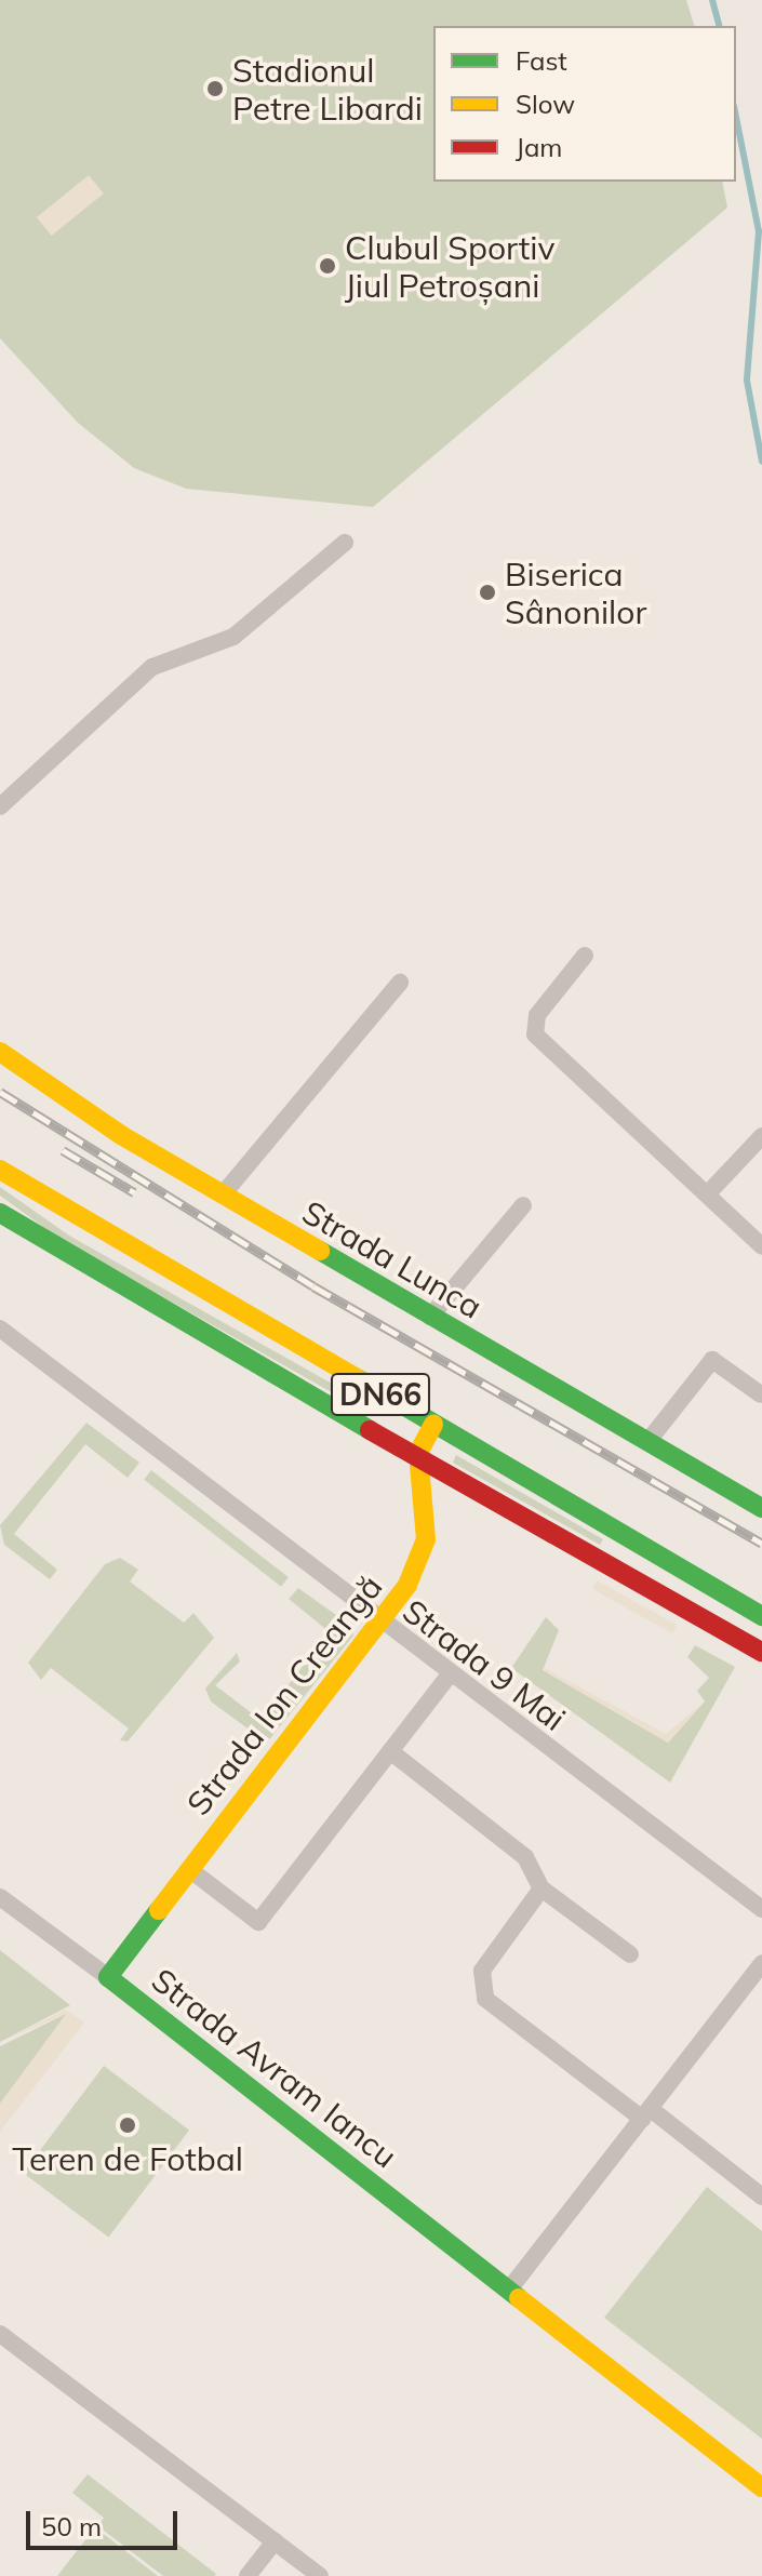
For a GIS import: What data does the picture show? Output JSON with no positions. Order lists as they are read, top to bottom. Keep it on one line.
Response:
{"streets":{"main road":["Strada Lunca","DN66","Strada Ion Creangă","Strada Avram Iancu"],"street":["Strada 9 Mai"]},"crossings":[["DN66","Strada Ion Creangă"],["Strada 9 Mai","Strada Ion Creangă"],["Strada Ion Creangă","Strada Avram Iancu"]],"places":["Stadionul Petre Libardi","Clubul Sportiv Jiul Petroșani","Biserica Sânonilor","Teren de Fotbal"],"legend":["Fast","Slow","Jam"],"scale_bar":"50 m"}
